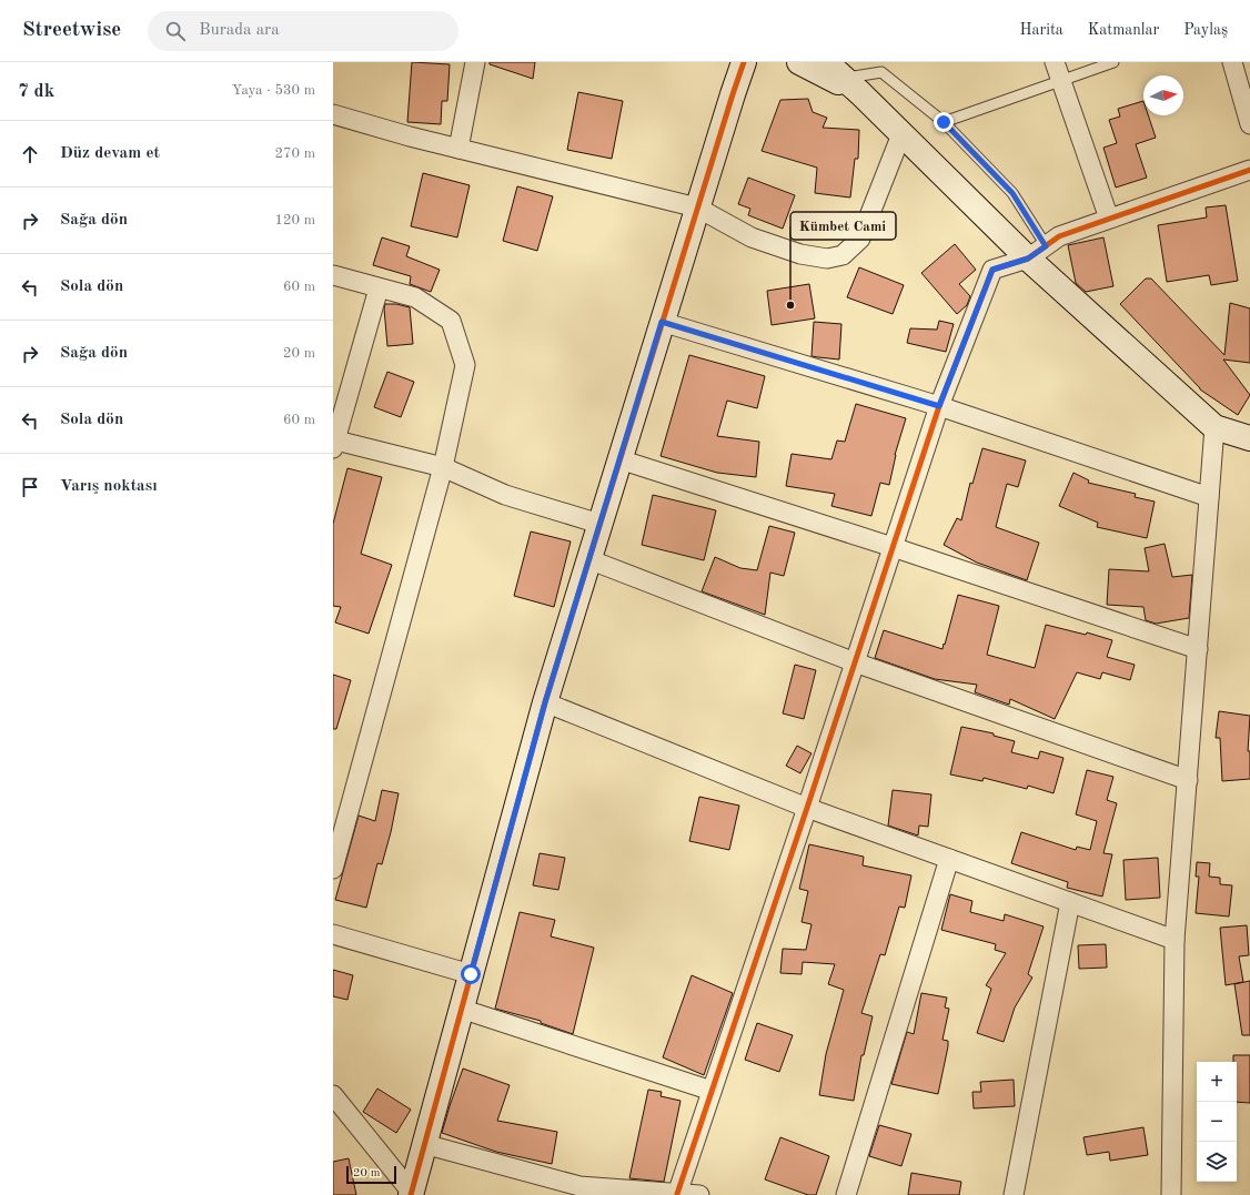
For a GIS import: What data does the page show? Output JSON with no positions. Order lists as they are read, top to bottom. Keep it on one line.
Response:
{"places":["Kümbet Cami"],"scale_bar":"20 m","north":"right","page":{"header":"Streetwise","search":"Burada ara","nav":["Harita","Katmanlar","Paylaş"],"heading":["7 dk","Yaya · 530 m"],"list":[["Düz devam et","270 m"],["Sağa dön","120 m"],["Sola dön","60 m"],["Sağa dön","20 m"],["Sola dön","60 m"],"Varış noktası"],"map_buttons":["+","−"],"scale":"20 m"}}
